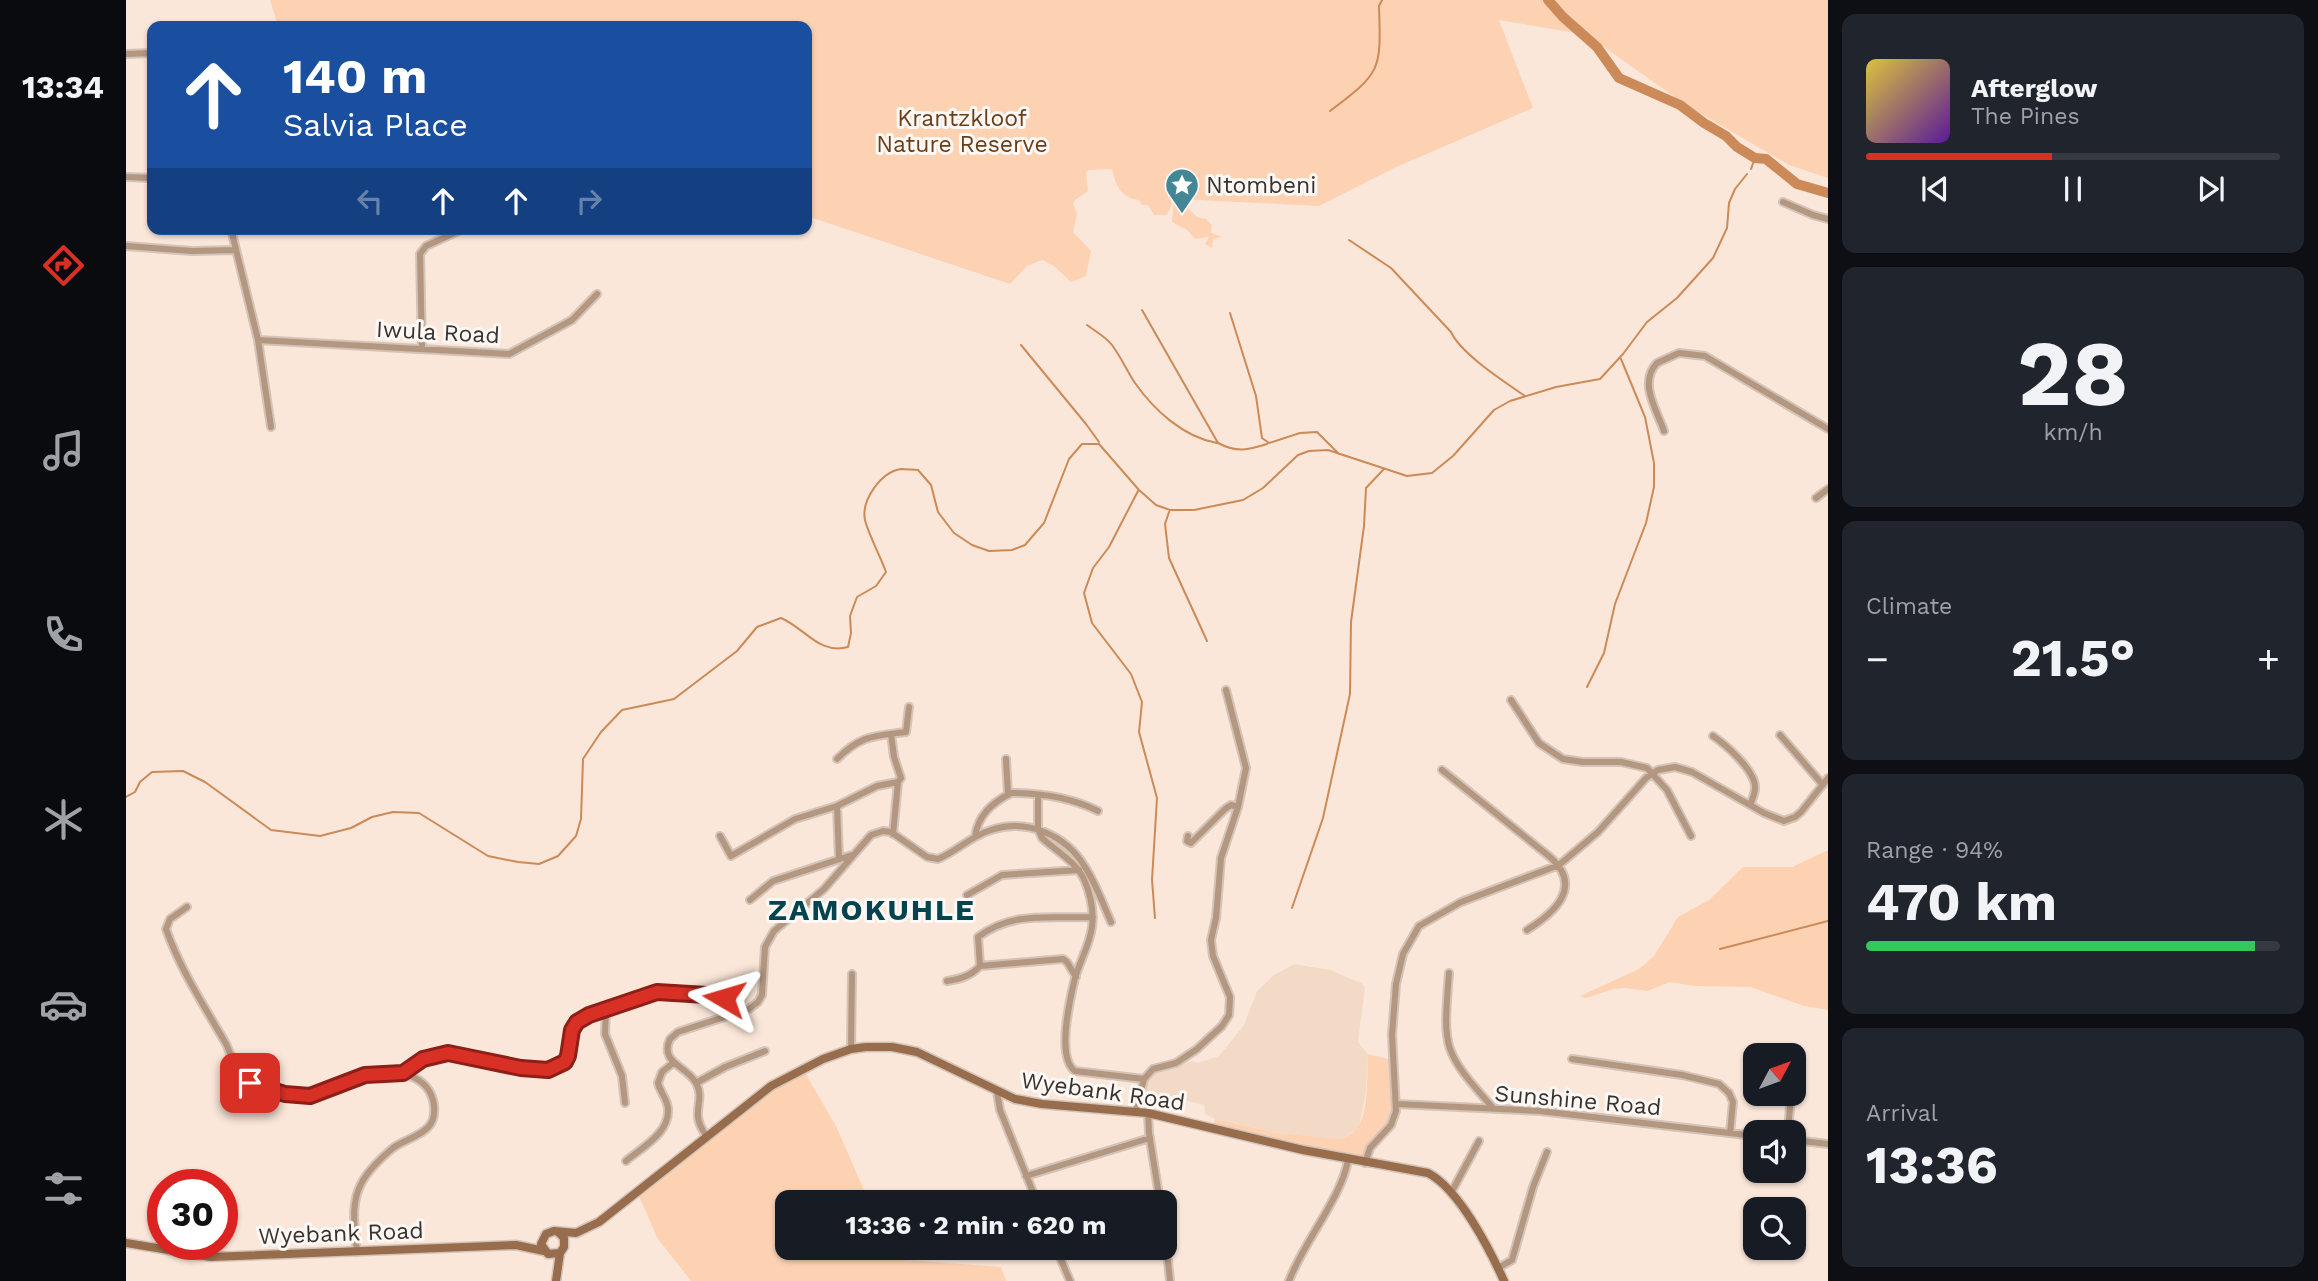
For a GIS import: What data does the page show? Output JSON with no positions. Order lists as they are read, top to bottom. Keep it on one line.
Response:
{"streets":{"street":["Iwula Road","Wyebank Road","Sunshine Road"]},"districts":["ZAMOKUHLE"],"parks":["Krantzkloof Nature Reserve"],"places":{"place":["Ntombeni"]},"north":"top right","page":{"tabs":"13:34","turn":["140 m","Salvia Place"],"song":["Afterglow","The Pines"],"tile":[["28","km/h"],"Climate",["Range · 94%","470 km"],["Arrival","13:36"]],"heat":["−","21.5°","+"],"limit":"30","trip":"13:36 · 2 min · 620 m"}}
